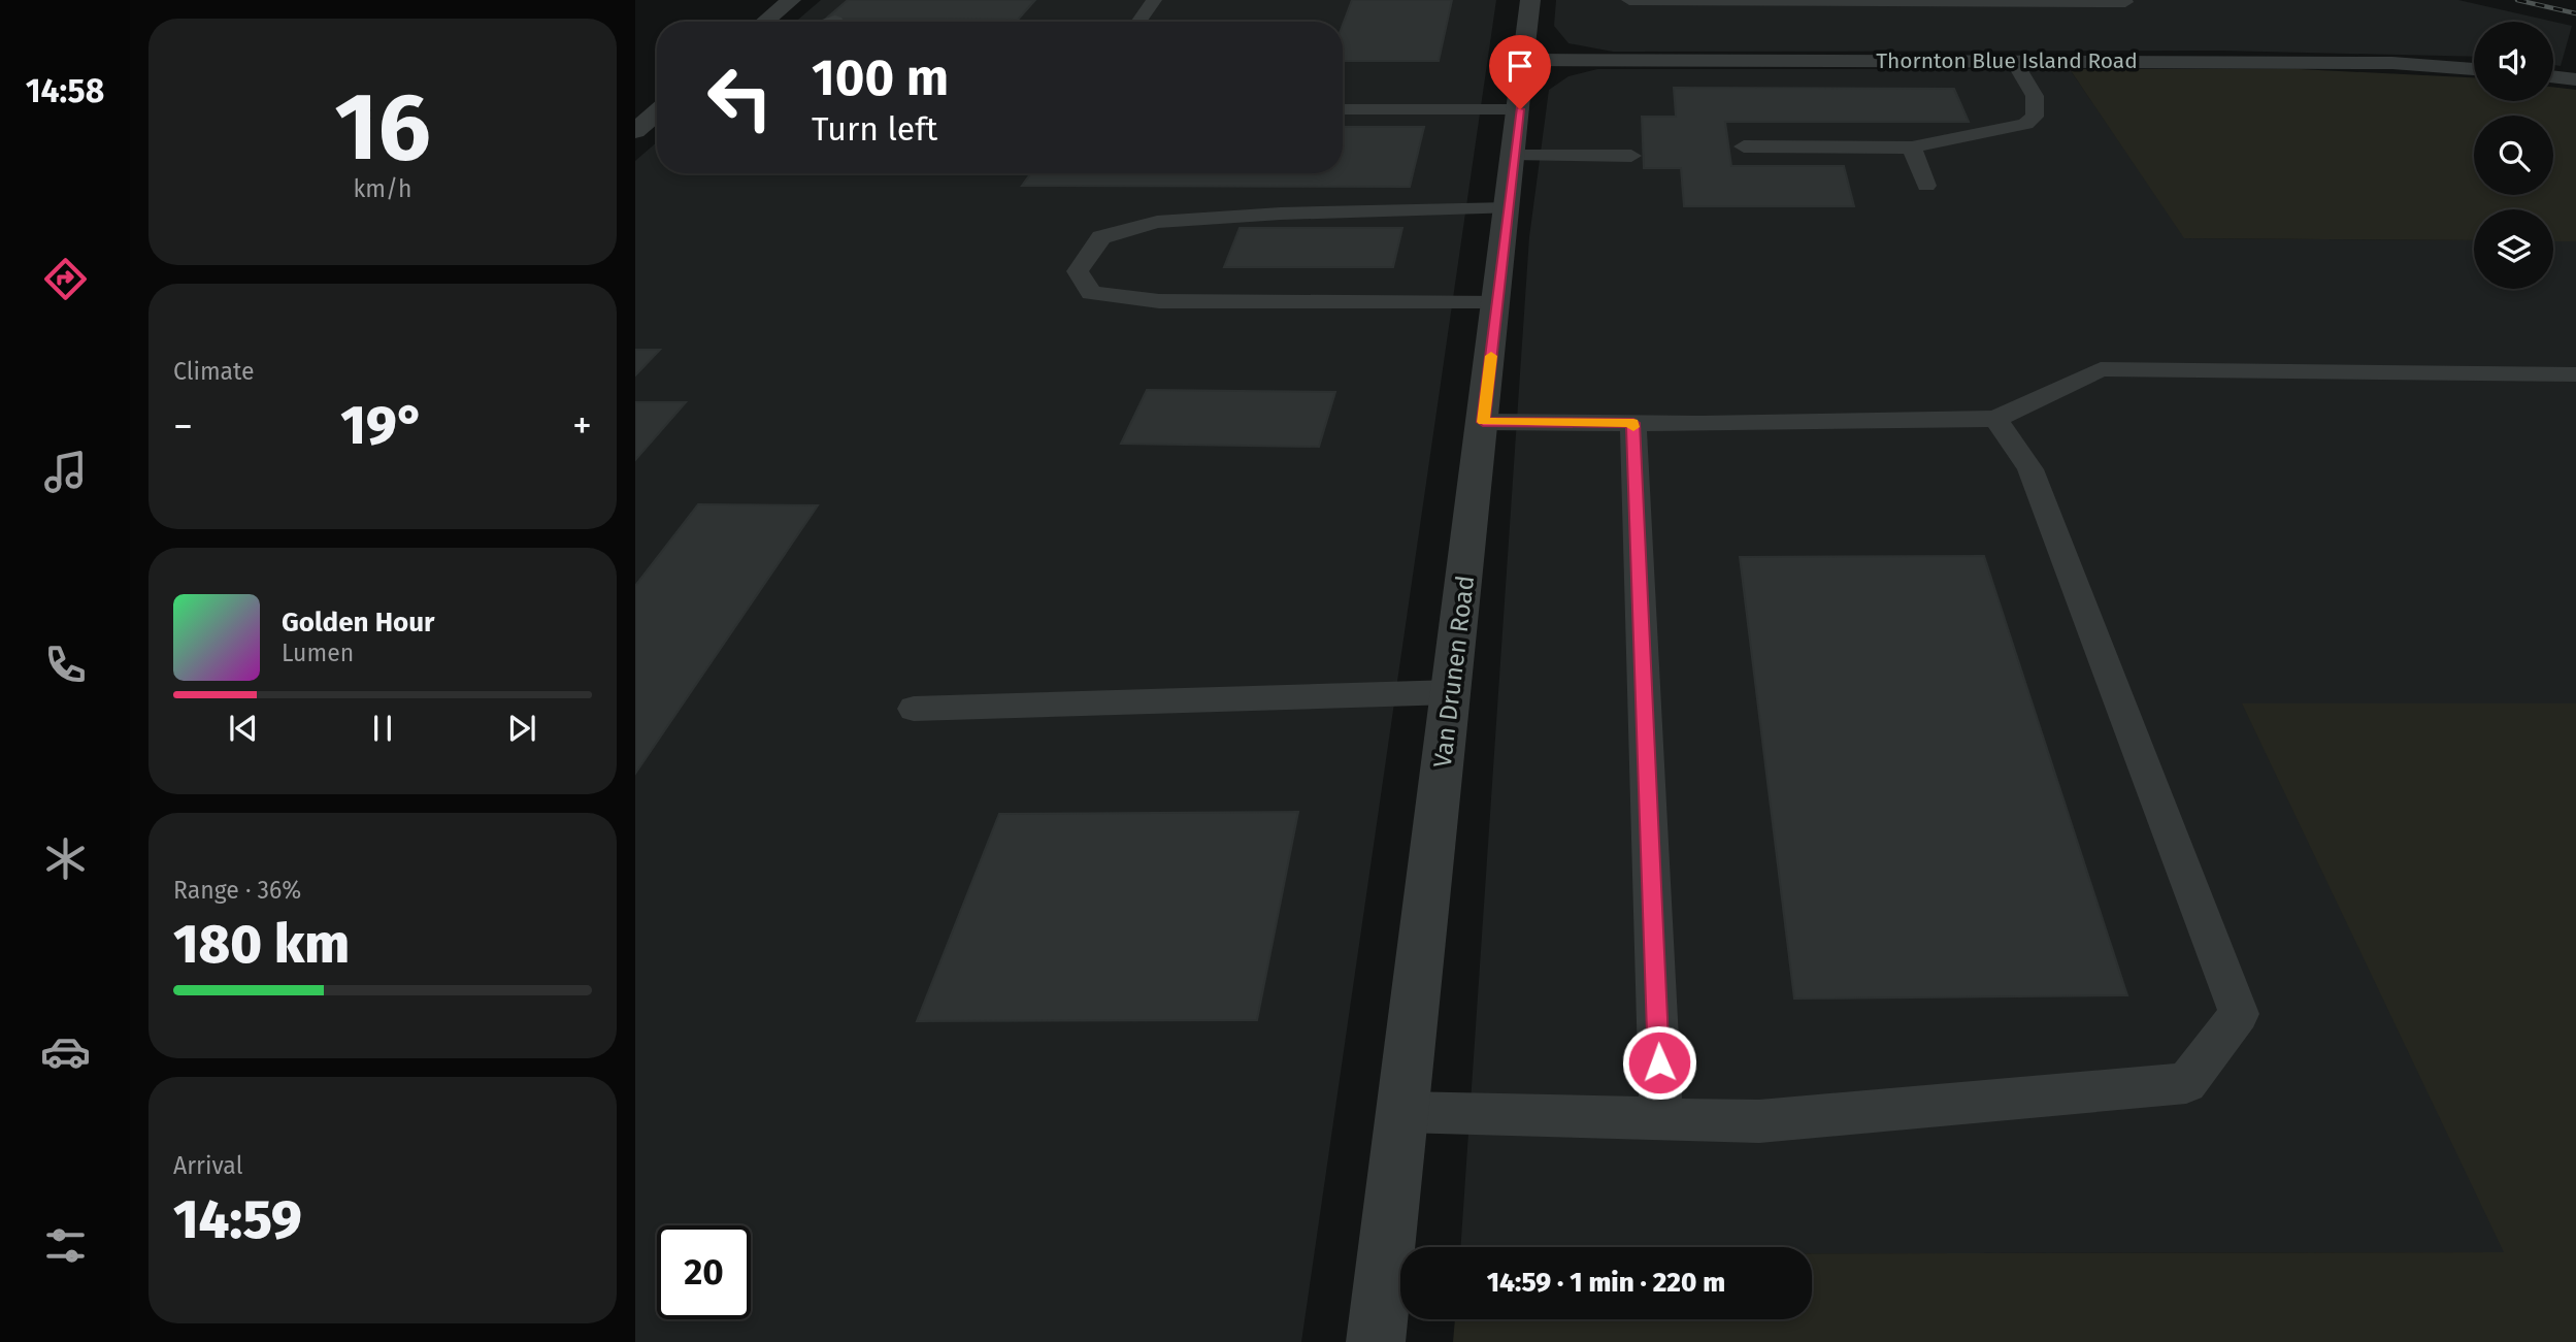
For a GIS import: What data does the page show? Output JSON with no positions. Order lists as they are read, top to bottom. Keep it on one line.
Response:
{"streets":{"street":["Thornton Blue Island Road","Van Drunen Road"]},"crossings":[["Thornton Blue Island Road","Van Drunen Road"]],"page":{"tabs":"14:58","tile":[["16","km/h"],"Climate",["Range · 36%","180 km"],["Arrival","14:59"]],"turn":["100 m","Turn left"],"heat":["−","19°","+"],"song":["Golden Hour","Lumen"],"limit":"20","trip":"14:59 · 1 min · 220 m"}}
